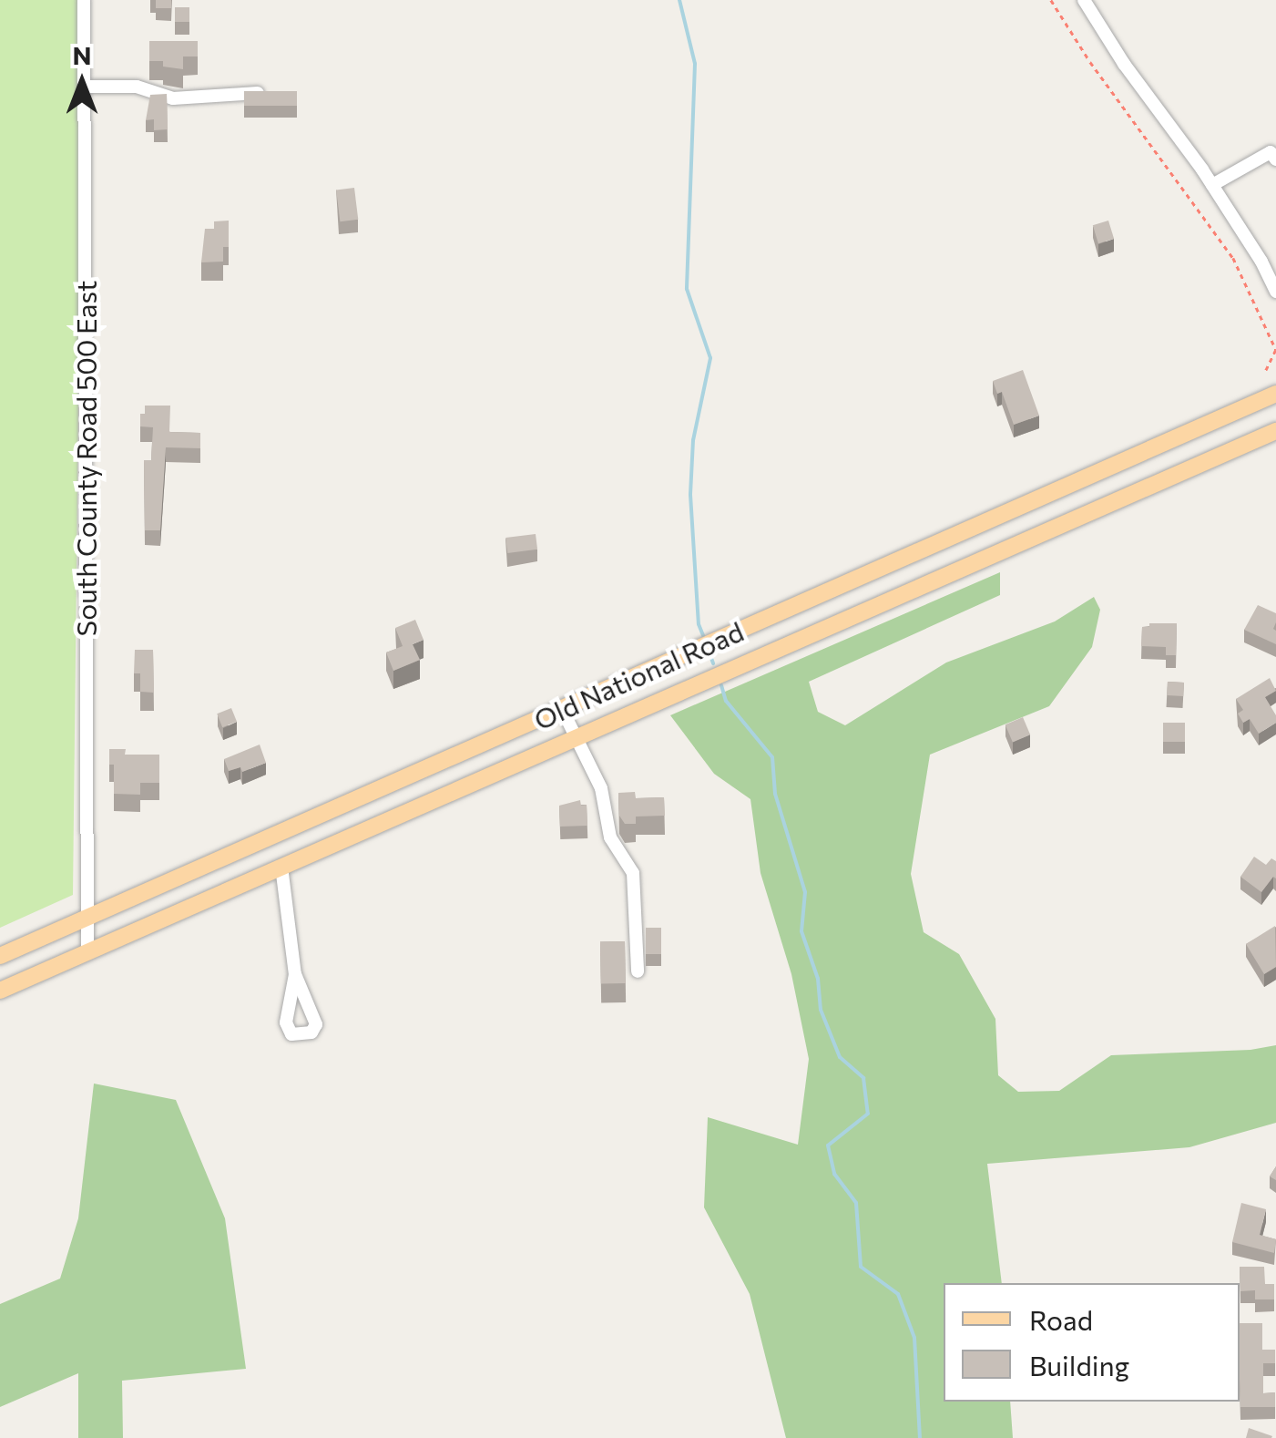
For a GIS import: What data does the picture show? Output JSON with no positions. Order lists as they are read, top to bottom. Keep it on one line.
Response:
{"streets":{"main road":["Old National Road"],"street":["South County Road 500 East"]},"crossings":[["South County Road 500 East","Old National Road"]],"legend":["Road","Building"],"north":"top"}
